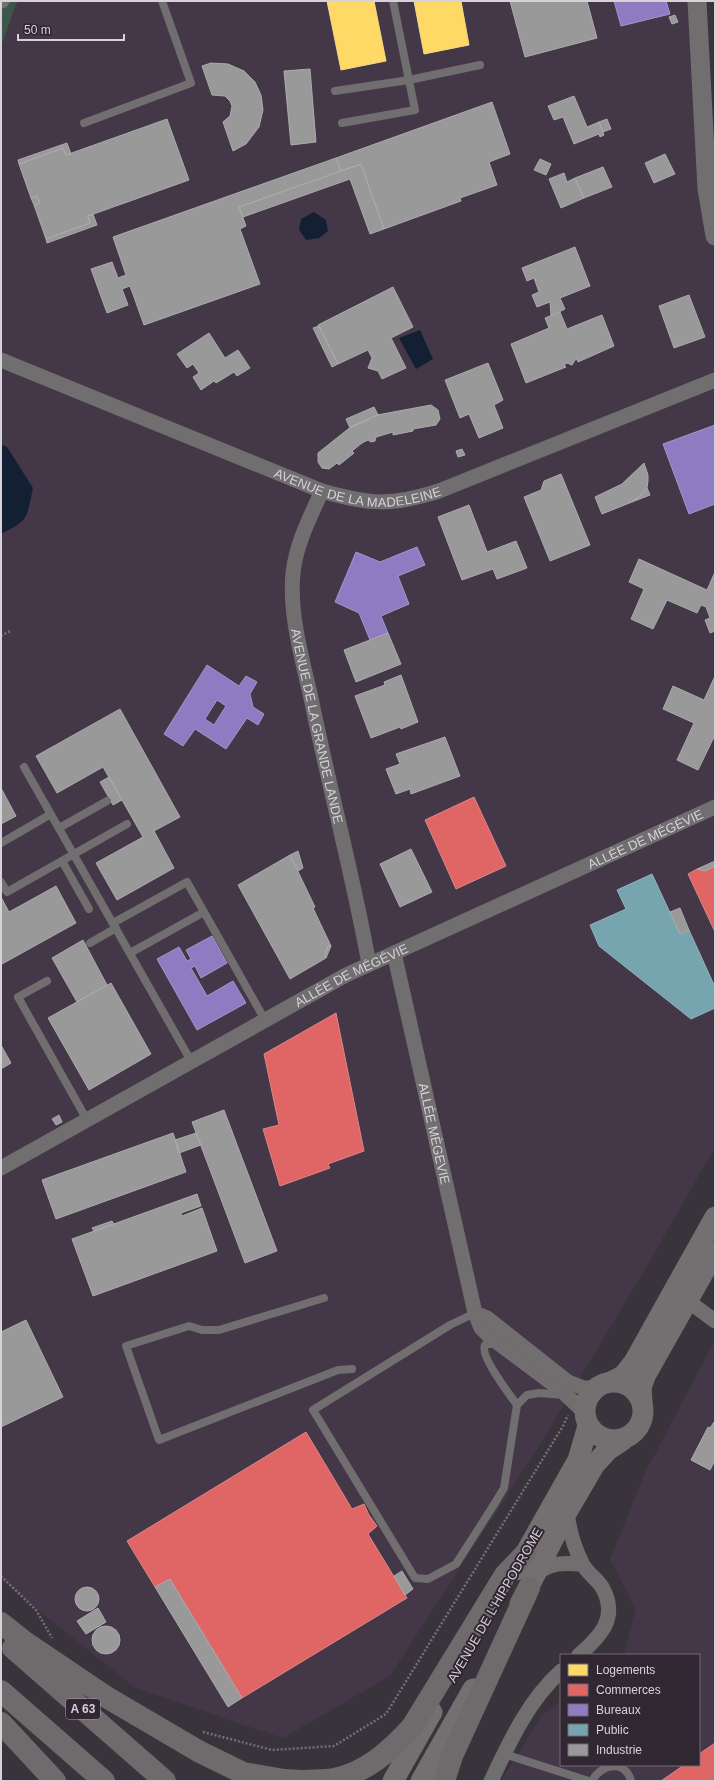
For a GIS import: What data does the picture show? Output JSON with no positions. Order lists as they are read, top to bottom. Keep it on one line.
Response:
{"streets":{"highway":["A 63"],"main road":["AVENUE DE L'HIPPODROME"],"street":["AVENUE DE LA MADELEINE","AVENUE DE LA GRANDE LANDE","ALLÉE DE MÉGÉVIE","ALLÉE MÈGEVIE"]},"crossings":[["AVENUE DE LA MADELEINE","AVENUE DE LA GRANDE LANDE"],["AVENUE DE LA GRANDE LANDE","ALLÉE DE MÉGÉVIE"],["ALLÉE DE MÉGÉVIE","ALLÉE MÈGEVIE"],["ALLÉE MÈGEVIE","AVENUE DE L'HIPPODROME"]],"legend":["Logements","Commerces","Bureaux","Public","Industrie"],"scale_bar":"50 m"}
